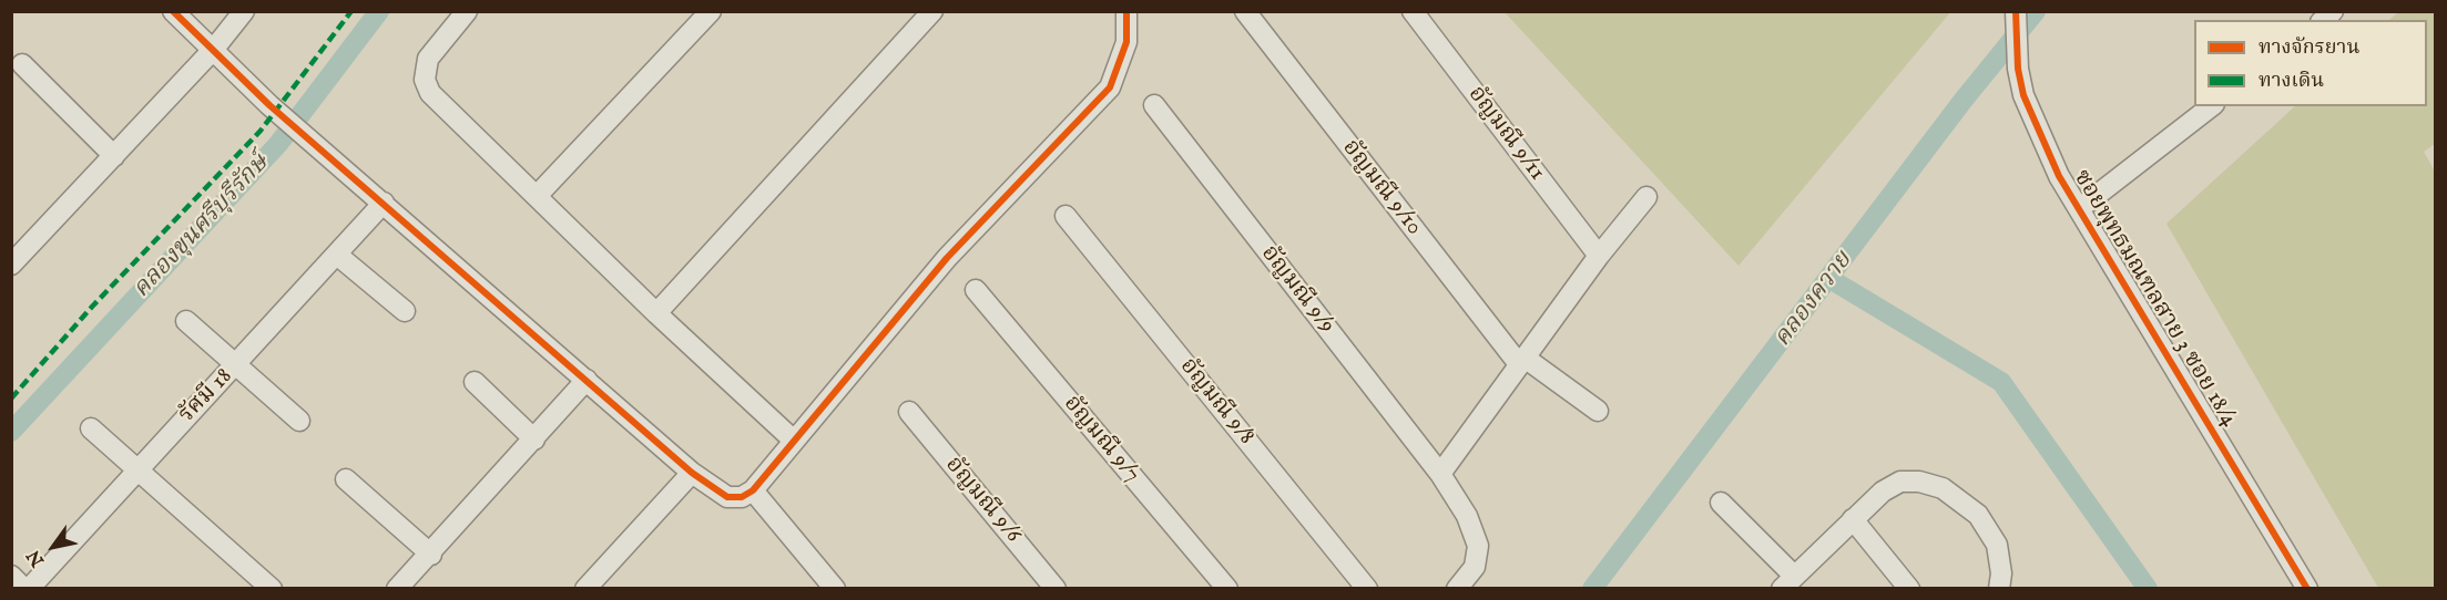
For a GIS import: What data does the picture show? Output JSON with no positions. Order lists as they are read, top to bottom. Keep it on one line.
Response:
{"streets":{"street":["อัญมณี 9/11","อัญมณี 9/10","อัญมณี 9/9","ซอยพุทธมณฑลสาย 3 ซอย 18/4","รัศมี 18","อัญมณี 9/8","อัญมณี 9/7","อัญมณี 9/6"]},"water":["คลองขุนศรีบุรีรักษ์","คลองควาย"],"legend":["ทางจักรยาน","ทางเดิน"],"north":"bottom left"}
